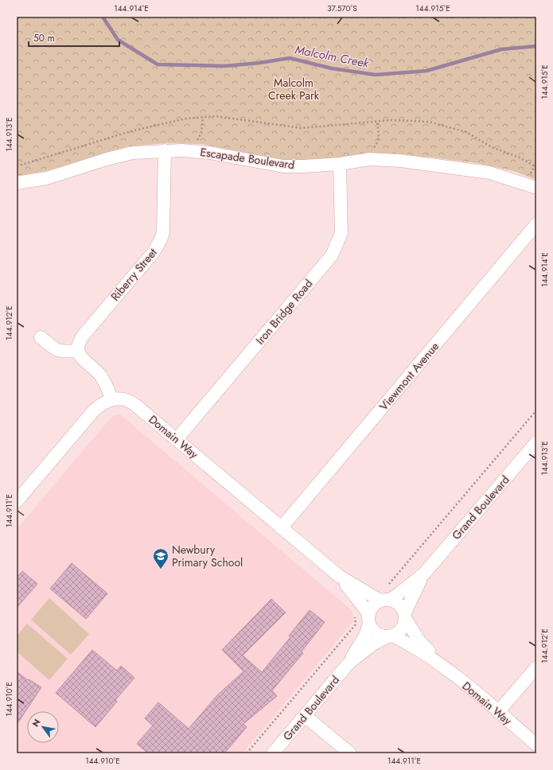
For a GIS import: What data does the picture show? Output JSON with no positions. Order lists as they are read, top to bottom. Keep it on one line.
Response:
{"streets":{"street":["Escapade Boulevard","Riberry Street","Iron Bridge Road","Viewmont Avenue","Domain Way","Grand Boulevard"]},"crossings":[["Escapade Boulevard","Riberry Street"],["Escapade Boulevard","Iron Bridge Road"],["Iron Bridge Road","Domain Way"],["Viewmont Avenue","Domain Way"],["Domain Way","Grand Boulevard"]],"water":["Malcolm Creek"],"parks":["Malcolm Creek Park"],"places":{"school or university":["Newbury Primary School"]},"scale_bar":"50 m","north":"top left","coordinates":["144.914°E","37.570°S","144.915°E","144.913°E","144.912°E","144.911°E","144.910°E"]}
